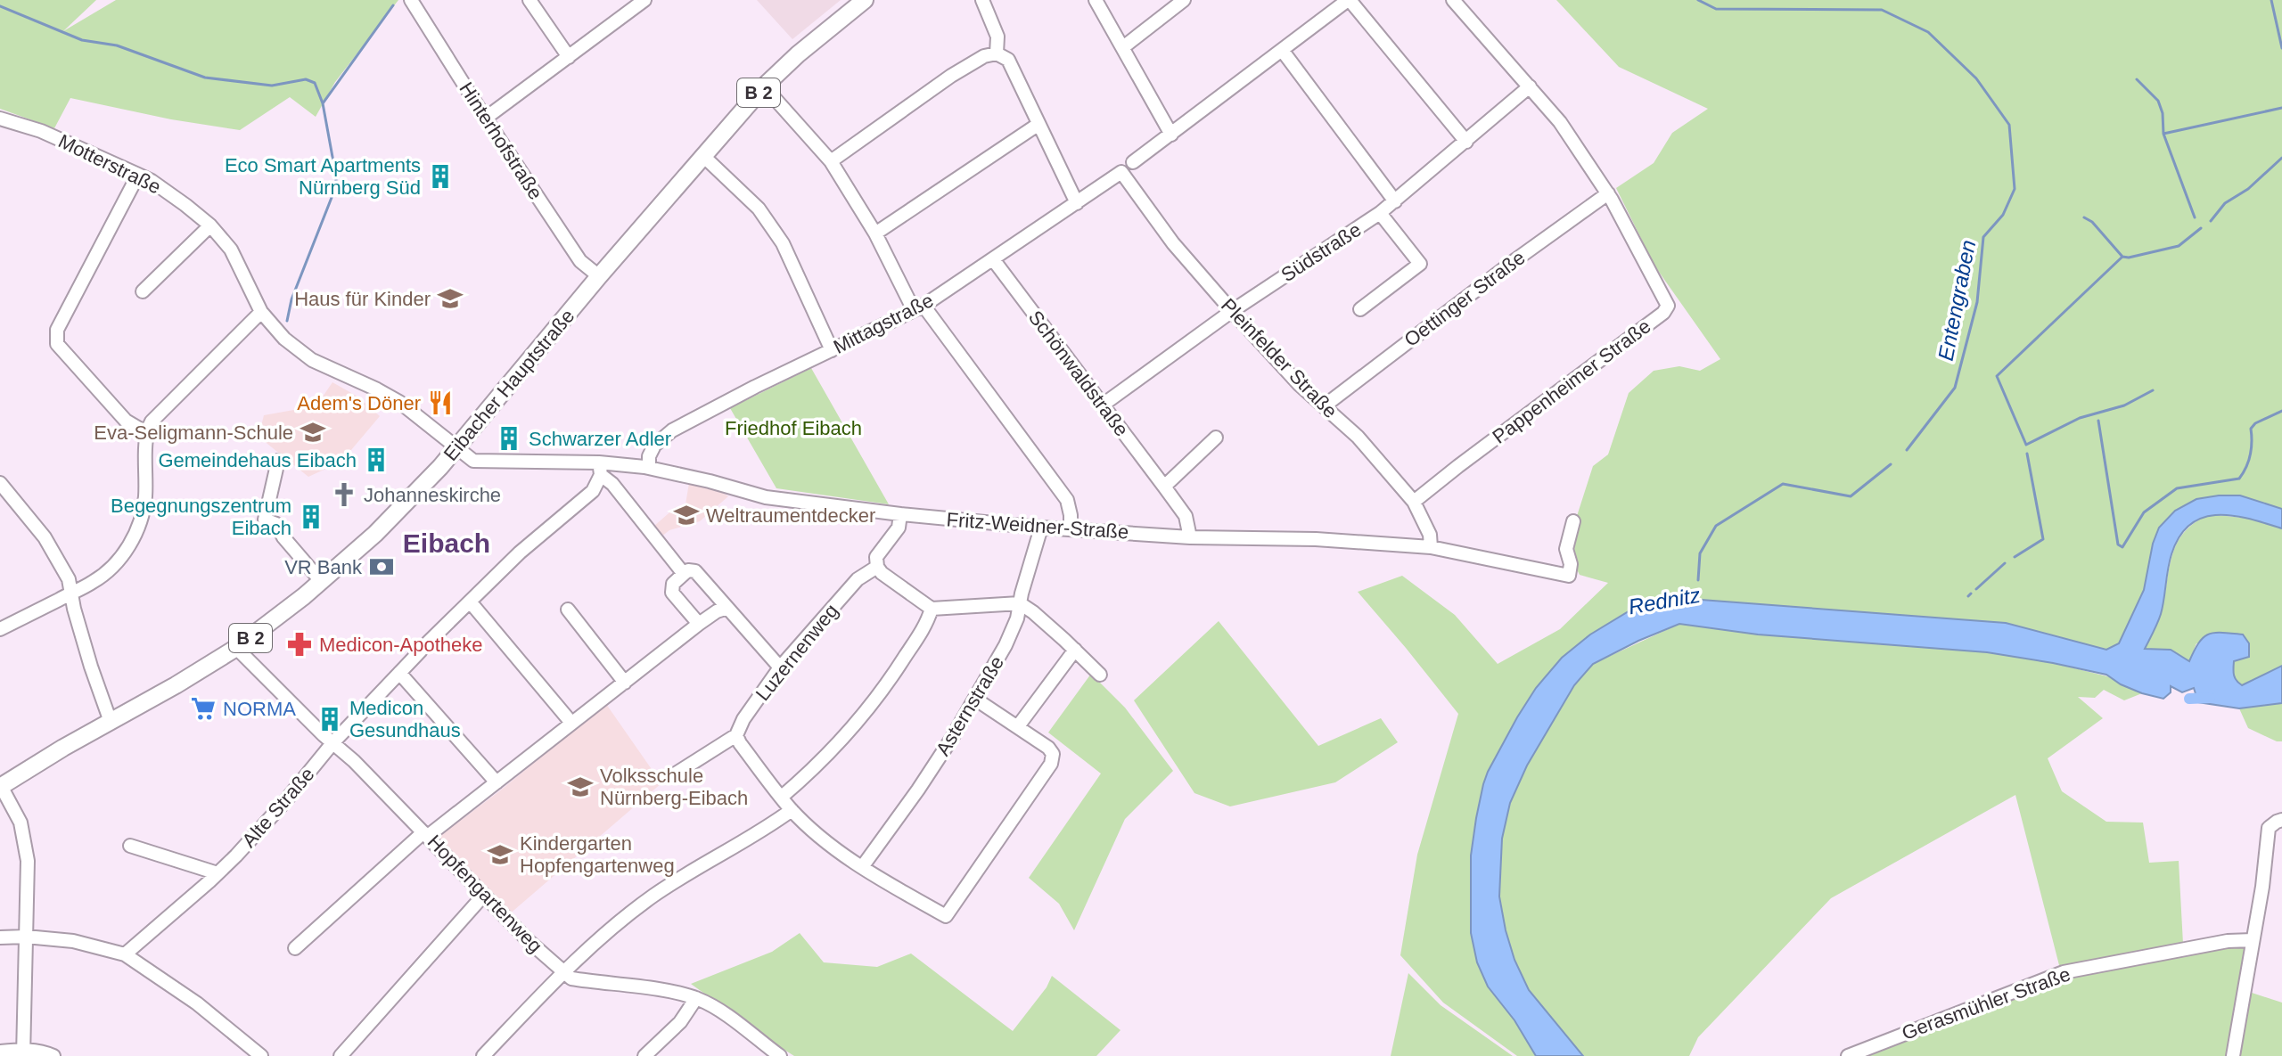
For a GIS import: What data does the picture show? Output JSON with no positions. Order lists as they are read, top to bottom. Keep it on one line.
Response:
{"streets":{"main road":["B 2","Eibacher Hauptstraße"],"street":["Hinterhofstraße","Motterstraße","Südstraße","Oettinger Straße","Mittagstraße","Pleinfelder Straße","Schönwaldstraße","Pappenheimer Straße","Fritz-Weidner-Straße","Luzernenweg","Asternstraße","Alte Straße","Hopfengartenweg","Gerasmühler Straße"]},"crossings":[["Hinterhofstraße","Eibacher Hauptstraße"],["Motterstraße","Eibacher Hauptstraße"],["Motterstraße","Fritz-Weidner-Straße"],["Südstraße","Pleinfelder Straße"],["Südstraße","Schönwaldstraße"],["Südstraße","Pappenheimer Straße"],["Oettinger Straße","Pleinfelder Straße"],["Oettinger Straße","Pappenheimer Straße"],["Mittagstraße","Pleinfelder Straße"],["Mittagstraße","Schönwaldstraße"],["Mittagstraße","Fritz-Weidner-Straße"],["Pleinfelder Straße","Pappenheimer Straße"],["Pleinfelder Straße","Fritz-Weidner-Straße"],["Schönwaldstraße","Fritz-Weidner-Straße"],["Eibacher Hauptstraße","Fritz-Weidner-Straße"],["Eibacher Hauptstraße","Hopfengartenweg"],["Fritz-Weidner-Straße","Luzernenweg"],["Fritz-Weidner-Straße","Asternstraße"],["Fritz-Weidner-Straße","Alte Straße"],["Alte Straße","Hopfengartenweg"]],"districts":["Eibach"],"water":["Entengraben","Rednitz"],"parks":["Friedhof Eibach"],"places":{"building":["Eco Smart Apartments Nürnberg Süd","Schwarzer Adler","Gemeindehaus Eibach","Begegnungszentrum Eibach","Medicon Gesundhaus"],"school or university":["Haus für Kinder","Eva-Seligmann-Schule","Weltraumentdecker","Volksschule Nürnberg-Eibach","Kindergarten Hopfengartenweg"],"restaurant":["Adem's Döner"],"church":["Johanneskirche"],"bank":["VR Bank"],"pharmacy":["Medicon-Apotheke"],"supermarket":["NORMA"]}}
